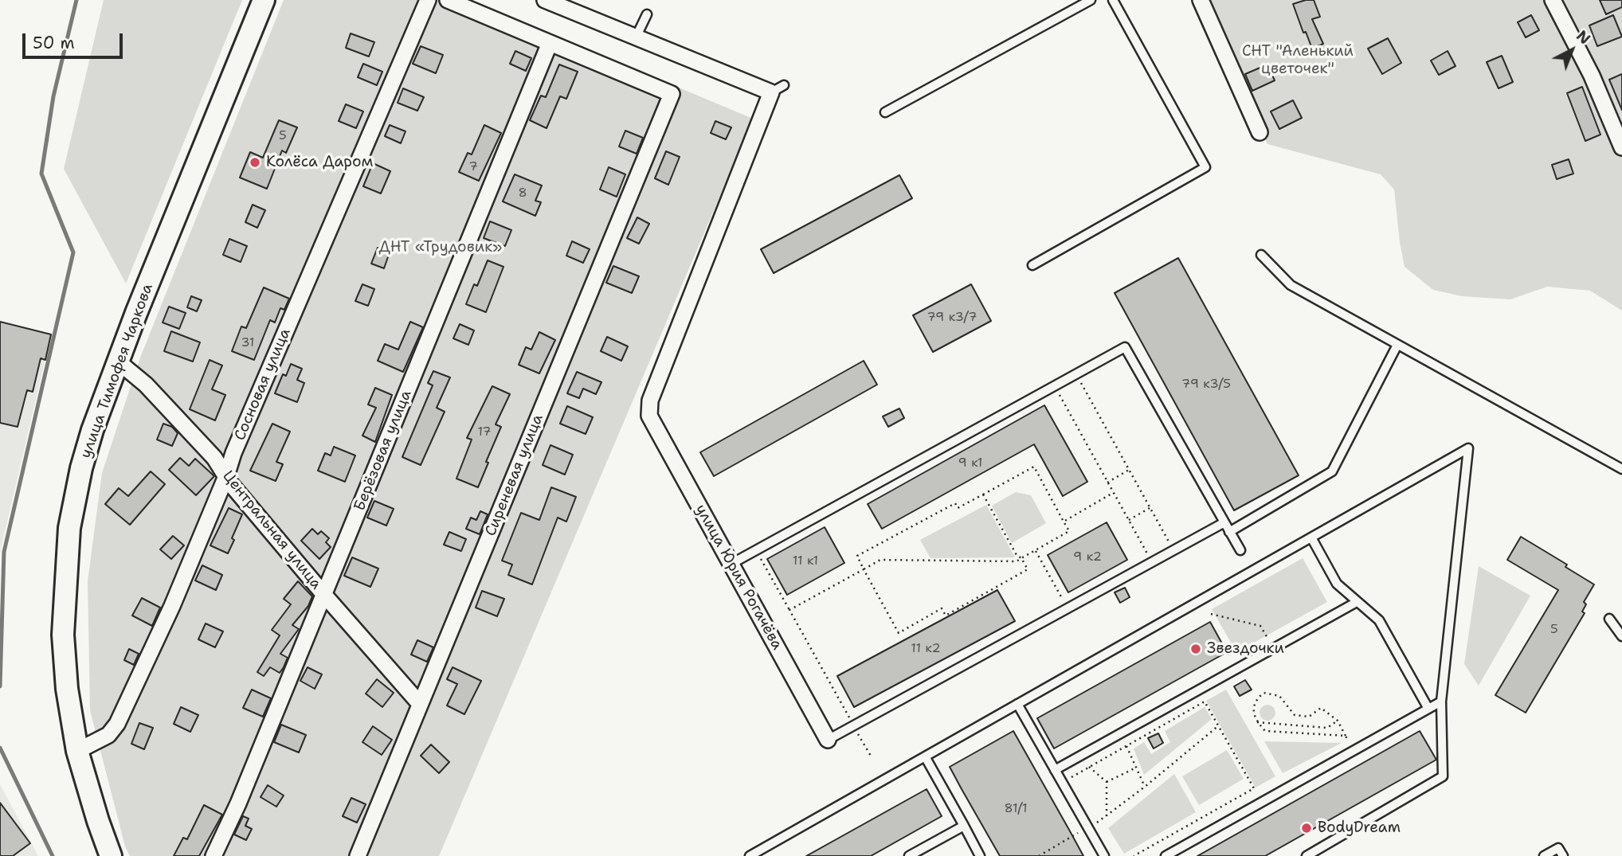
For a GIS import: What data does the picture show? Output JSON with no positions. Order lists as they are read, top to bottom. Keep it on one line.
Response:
{"streets":{"main road":["улица Тимофея Чаркова"],"street":["Сосновая улица","Берёзовая улица","Сиреневая улица","Центральная улица","улица Юрия Рогачёва"]},"crossings":[["улица Тимофея Чаркова","Сосновая улица"],["улица Тимофея Чаркова","Центральная улица"],["Сосновая улица","Центральная улица"],["Берёзовая улица","Сиреневая улица"],["Берёзовая улица","Центральная улица"],["Сиреневая улица","Центральная улица"]],"parks":["СНТ \"Аленький цветочек\"","ДНТ «Трудовик»"],"places":["Колёса Даром","Звездочки","BodyDream"],"house_numbers":["5","7","8","79 к3/7","31","79 к3/5","17","9 к1","9 к2","11 к1","5","11 к2","81/1"],"scale_bar":"50 m","north":"top right"}
